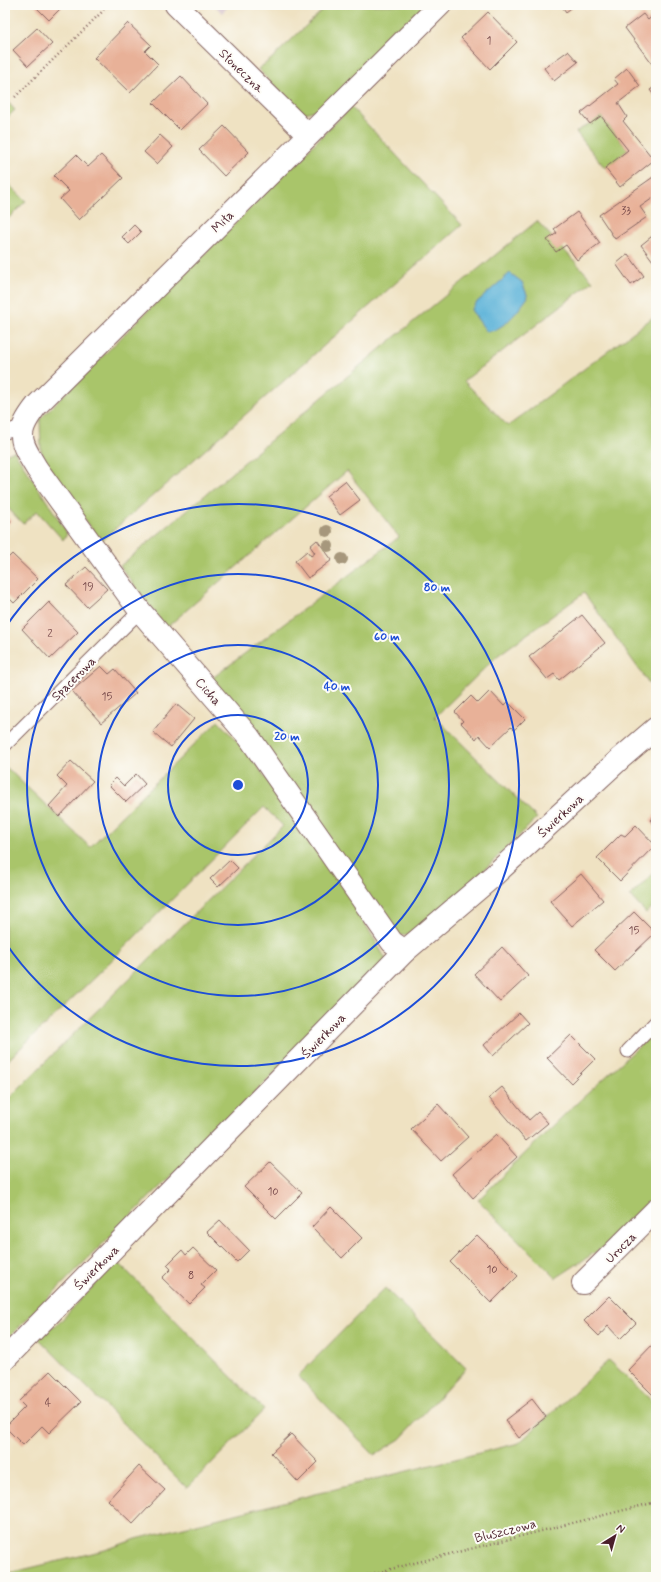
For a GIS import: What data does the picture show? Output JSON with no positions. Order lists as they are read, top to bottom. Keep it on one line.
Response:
{"streets":{"street":["Słoneczna","Miła","Cicha","Świerkowa","Urocza"],"lane":["Spacerowa"],"path":["Bluszczowa"]},"crossings":[["Słoneczna","Miła"],["Miła","Cicha"],["Spacerowa","Cicha"],["Cicha","Świerkowa"]],"house_numbers":["1","33","19","2","15","15","10","10","8","4"],"north":"top right","rings":["80 m","60 m","40 m","20 m"]}
